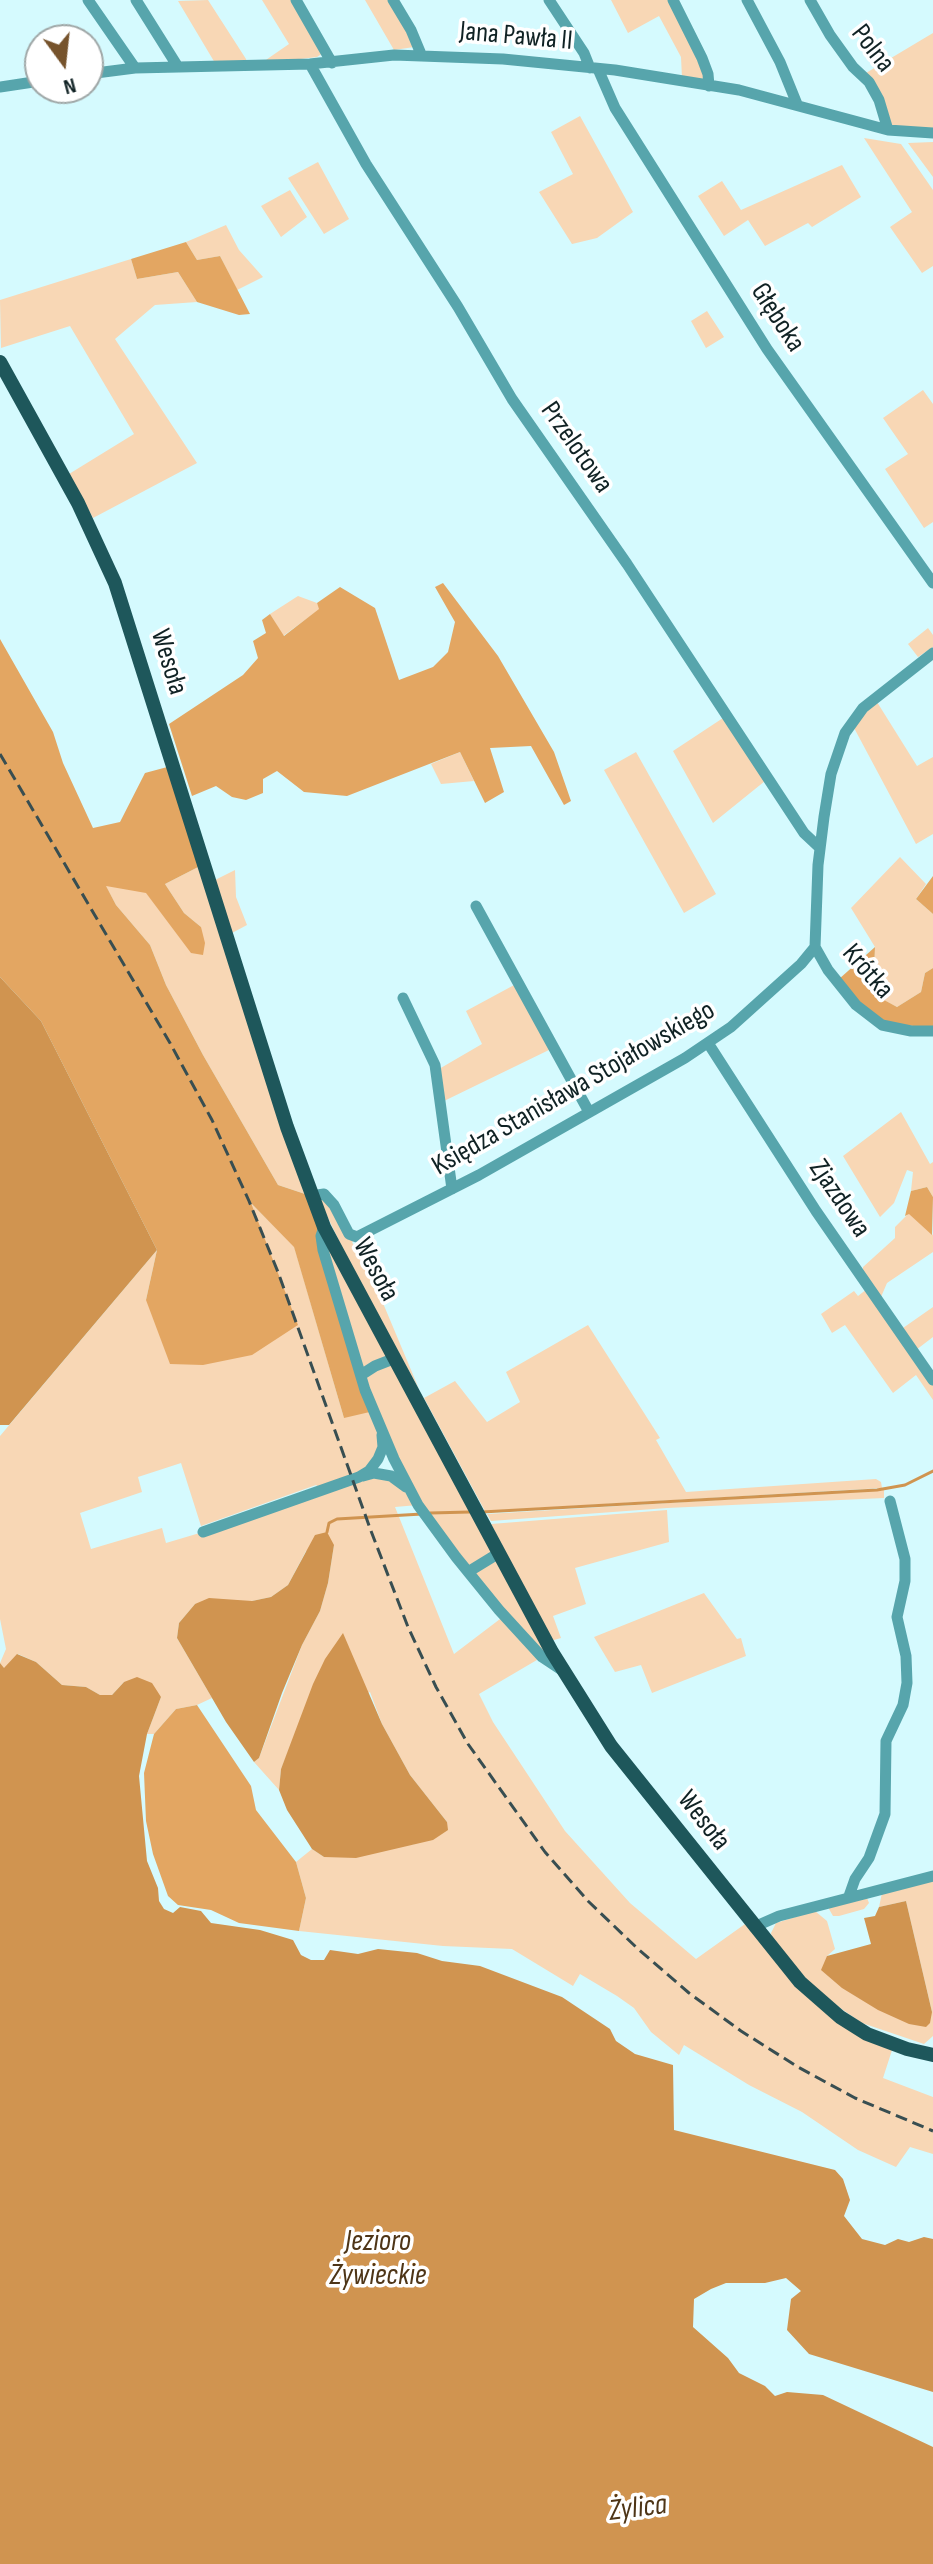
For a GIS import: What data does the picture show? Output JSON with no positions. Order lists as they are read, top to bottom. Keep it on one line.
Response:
{"streets":{"main road":["Wesoła"],"street":["Jana Pawła II","Polna","Głęboka","Przelotowa","Krótka","Księdza Stanisława Stojałowskiego","Zjazdowa"]},"crossings":[["Jana Pawła II","Polna"],["Jana Pawła II","Głęboka"],["Jana Pawła II","Przelotowa"],["Wesoła","Księdza Stanisława Stojałowskiego"],["Krótka","Księdza Stanisława Stojałowskiego"],["Księdza Stanisława Stojałowskiego","Zjazdowa"]],"water":["Jezioro Żywieckie","Żylica"],"north":"bottom"}
